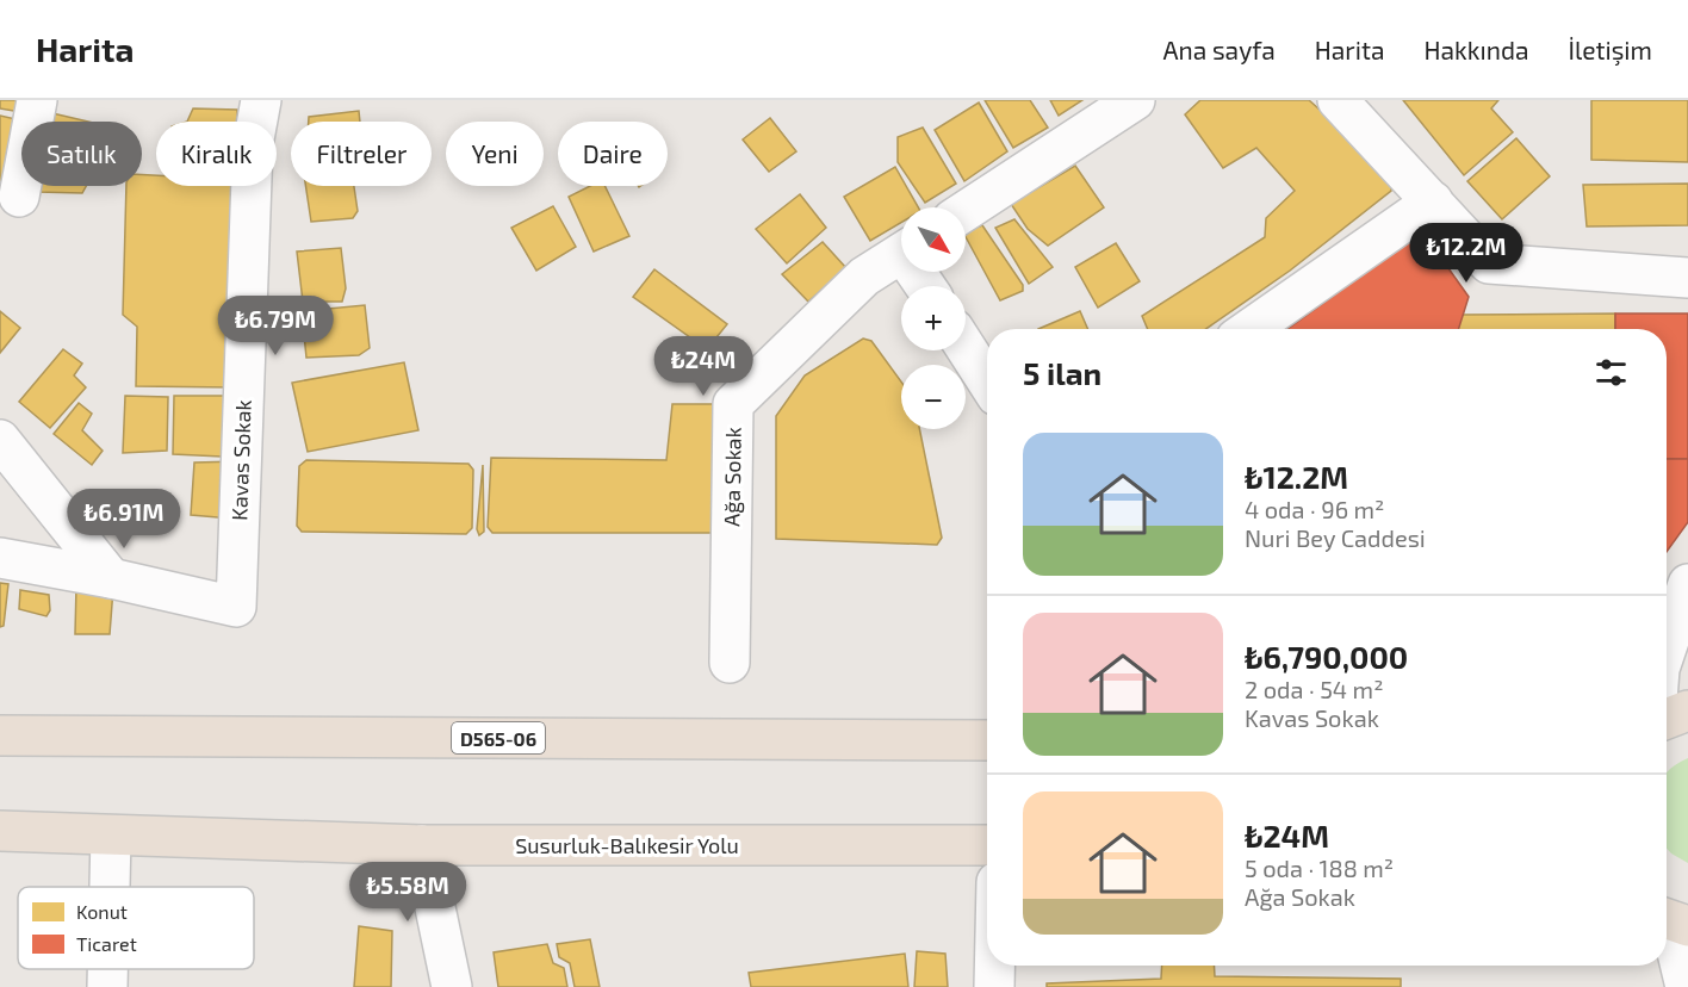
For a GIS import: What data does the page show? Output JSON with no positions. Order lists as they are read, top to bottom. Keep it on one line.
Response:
{"streets":{"highway":["D565-06","Susurluk-Balıkesir Yolu"],"street":["Kavas Sokak","Ağa Sokak"]},"legend":["Konut","Ticaret"],"north":"bottom right","page":{"header":"Harita","nav":["Ana sayfa","Harita","Hakkında","İletişim"],"chip":["Satılık","Kiralık","Filtreler","Yeni","Daire"],"map_buttons":["+","−"],"price":["₺12.2M","₺6.79M","₺24M","₺6.91M","₺5.58M"],"heading":"5 ilan","list":[{"name":"₺12.2M","note":"4 oda · 96 m² · Nuri Bey Caddesi"},{"name":"₺6,790,000","note":"2 oda · 54 m² · Kavas Sokak"},{"name":"₺24M","note":"5 oda · 188 m² · Ağa Sokak"}]}}
